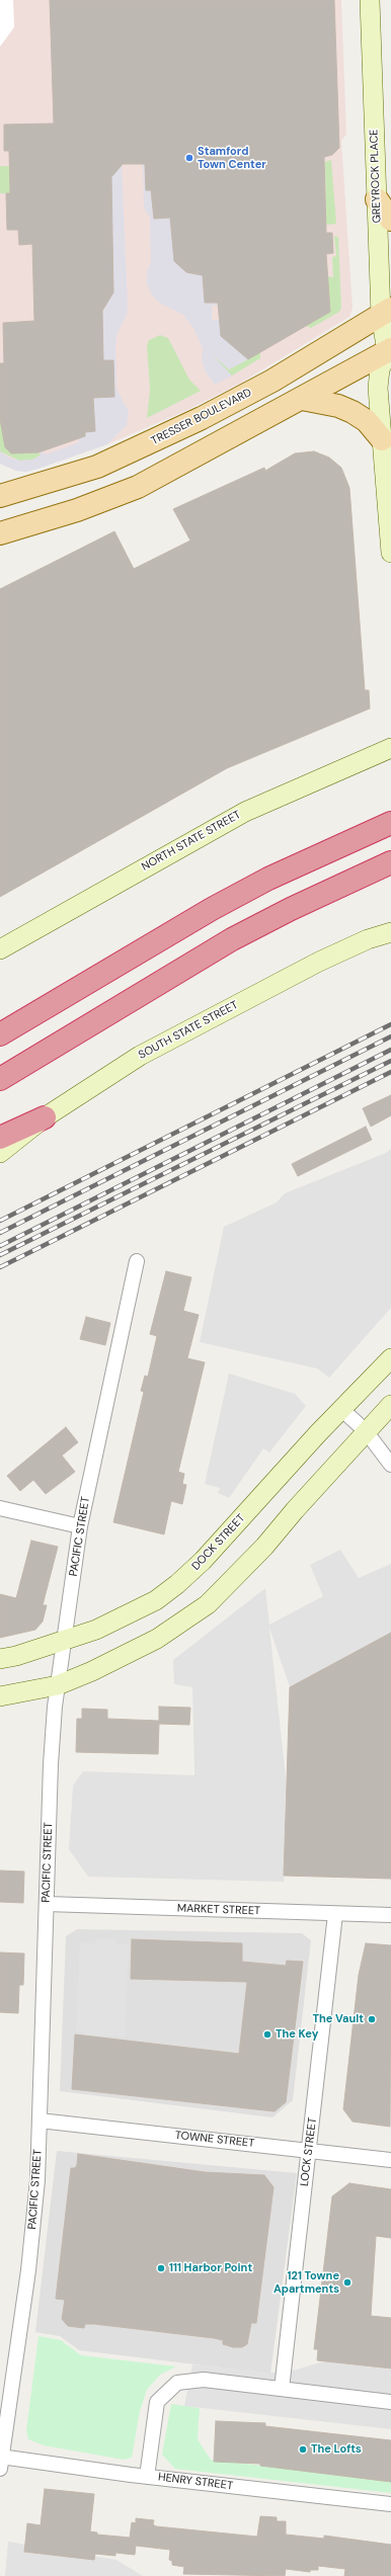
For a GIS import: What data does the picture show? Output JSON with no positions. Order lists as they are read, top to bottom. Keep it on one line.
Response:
{"streets":{"main road":["TRESSER BOULEVARD"],"street":["GREYROCK PLACE","NORTH STATE STREET","SOUTH STATE STREET","PACIFIC STREET","DOCK STREET","MARKET STREET","TOWNE STREET","LOCK STREET","HENRY STREET"]},"crossings":[["GREYROCK PLACE","TRESSER BOULEVARD"],["PACIFIC STREET","DOCK STREET"],["PACIFIC STREET","MARKET STREET"],["PACIFIC STREET","TOWNE STREET"],["PACIFIC STREET","HENRY STREET"],["MARKET STREET","LOCK STREET"],["TOWNE STREET","LOCK STREET"]],"places":["Stamford Town Center","The Vault","The Key","111 Harbor Point","121 Towne Apartments","The Lofts"]}
